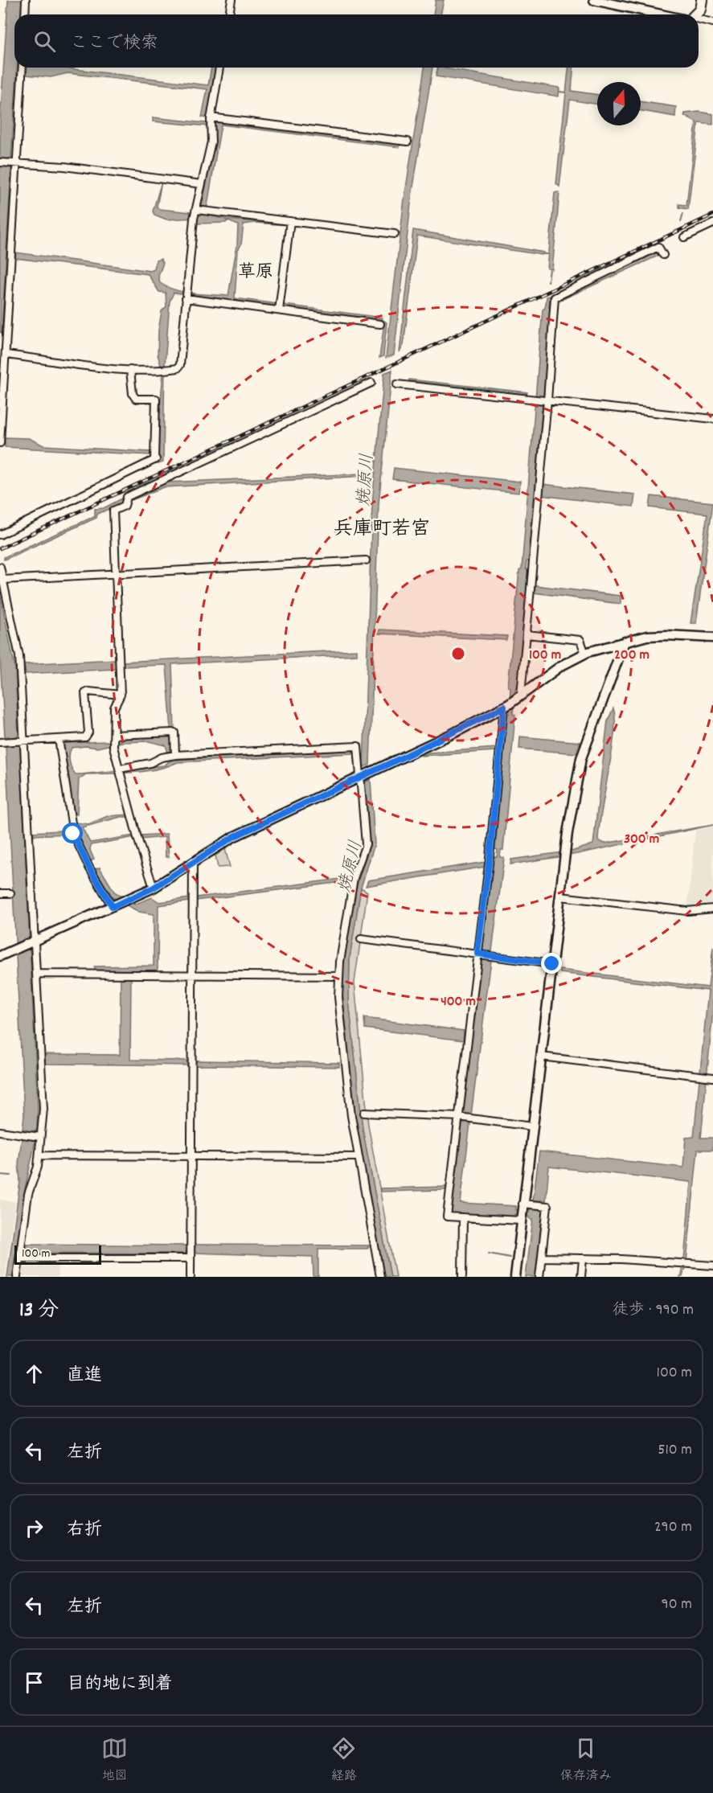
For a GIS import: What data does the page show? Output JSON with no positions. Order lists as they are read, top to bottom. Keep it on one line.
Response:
{"districts":["草原","兵庫町若宮"],"water":["焼原川"],"scale_bar":"100 m","north":"top","page":{"search":"ここで検索","scale":"100 m","heading":["13 分","徒歩 · 990 m"],"list":[["直進","100 m"],["左折","510 m"],["右折","290 m"],["左折","90 m"],"目的地に到着"],"nav":["地図","経路","保存済み"]},"rings":["100 m","200 m","300 m","400 m"]}
